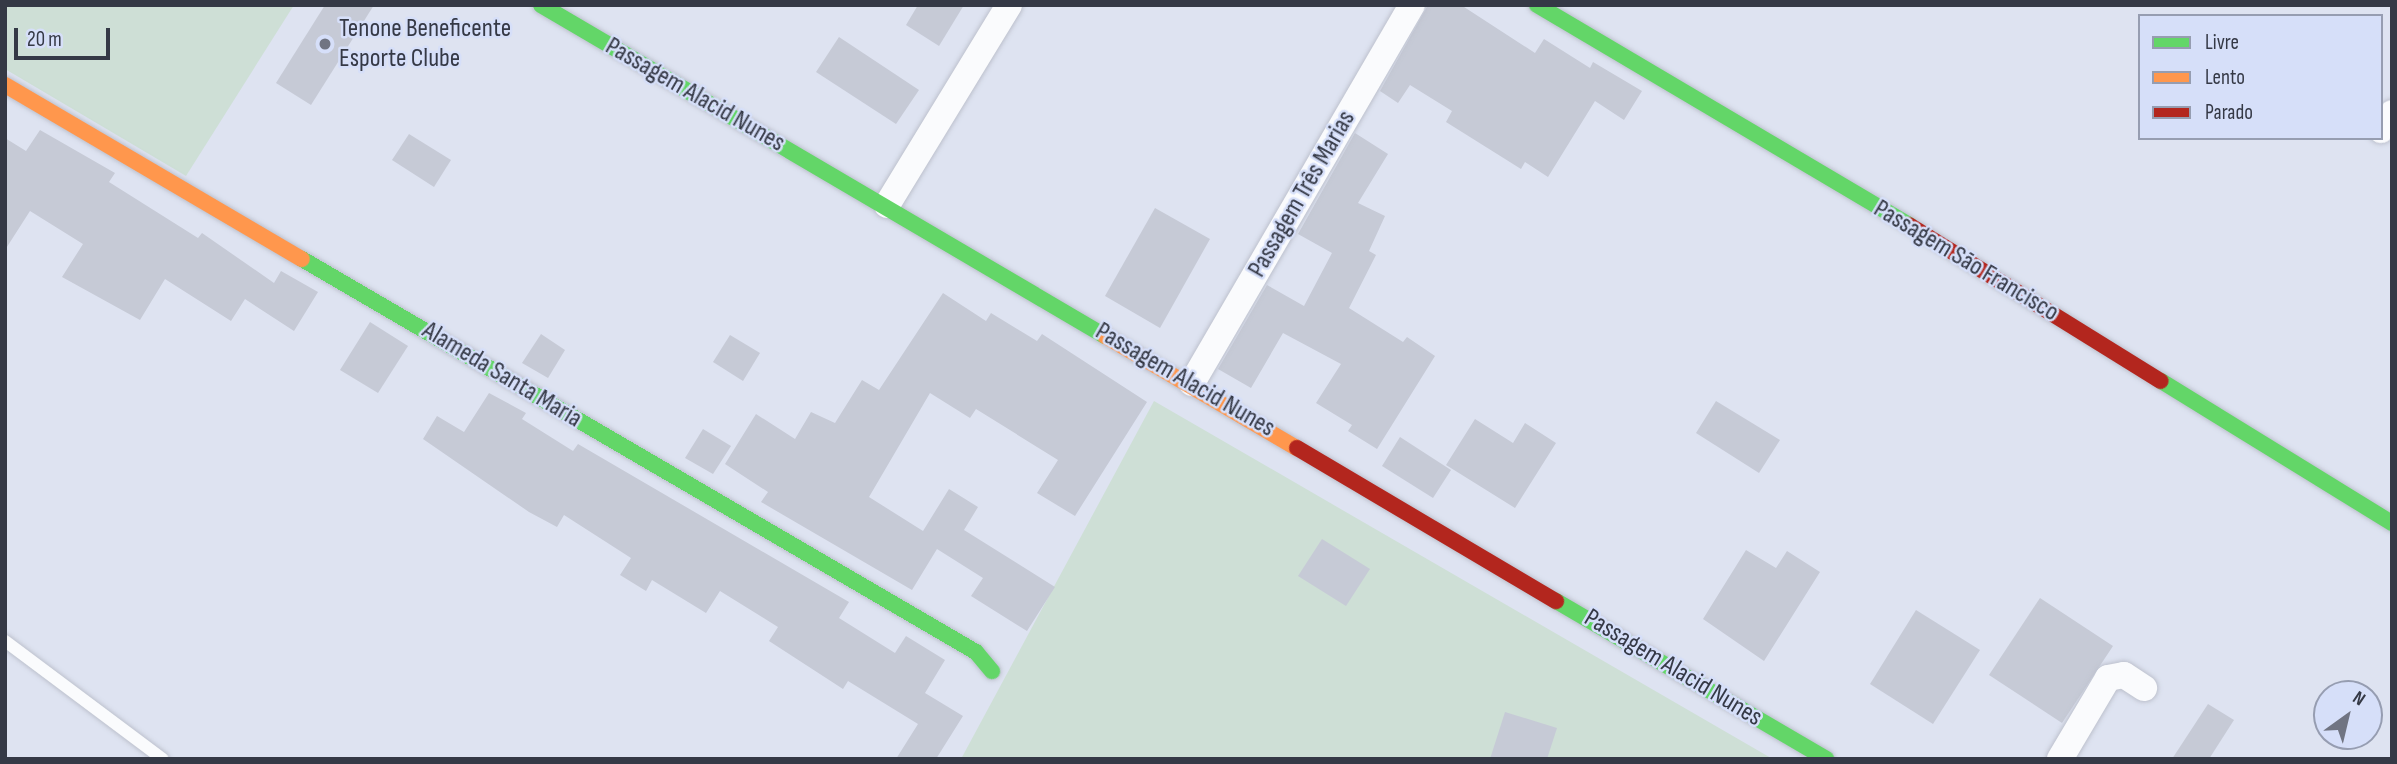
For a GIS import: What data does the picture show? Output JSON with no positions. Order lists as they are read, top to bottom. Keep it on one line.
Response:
{"streets":{"street":["Passagem Alacid Nunes","Passagem Três Marias","Passagem São Francisco","Alameda Santa Maria"]},"crossings":[["Passagem Alacid Nunes","Passagem Três Marias"]],"places":["Tenone Beneficente Esporte Clube"],"legend":["Livre","Lento","Parado"],"scale_bar":"20 m","north":"top right"}
